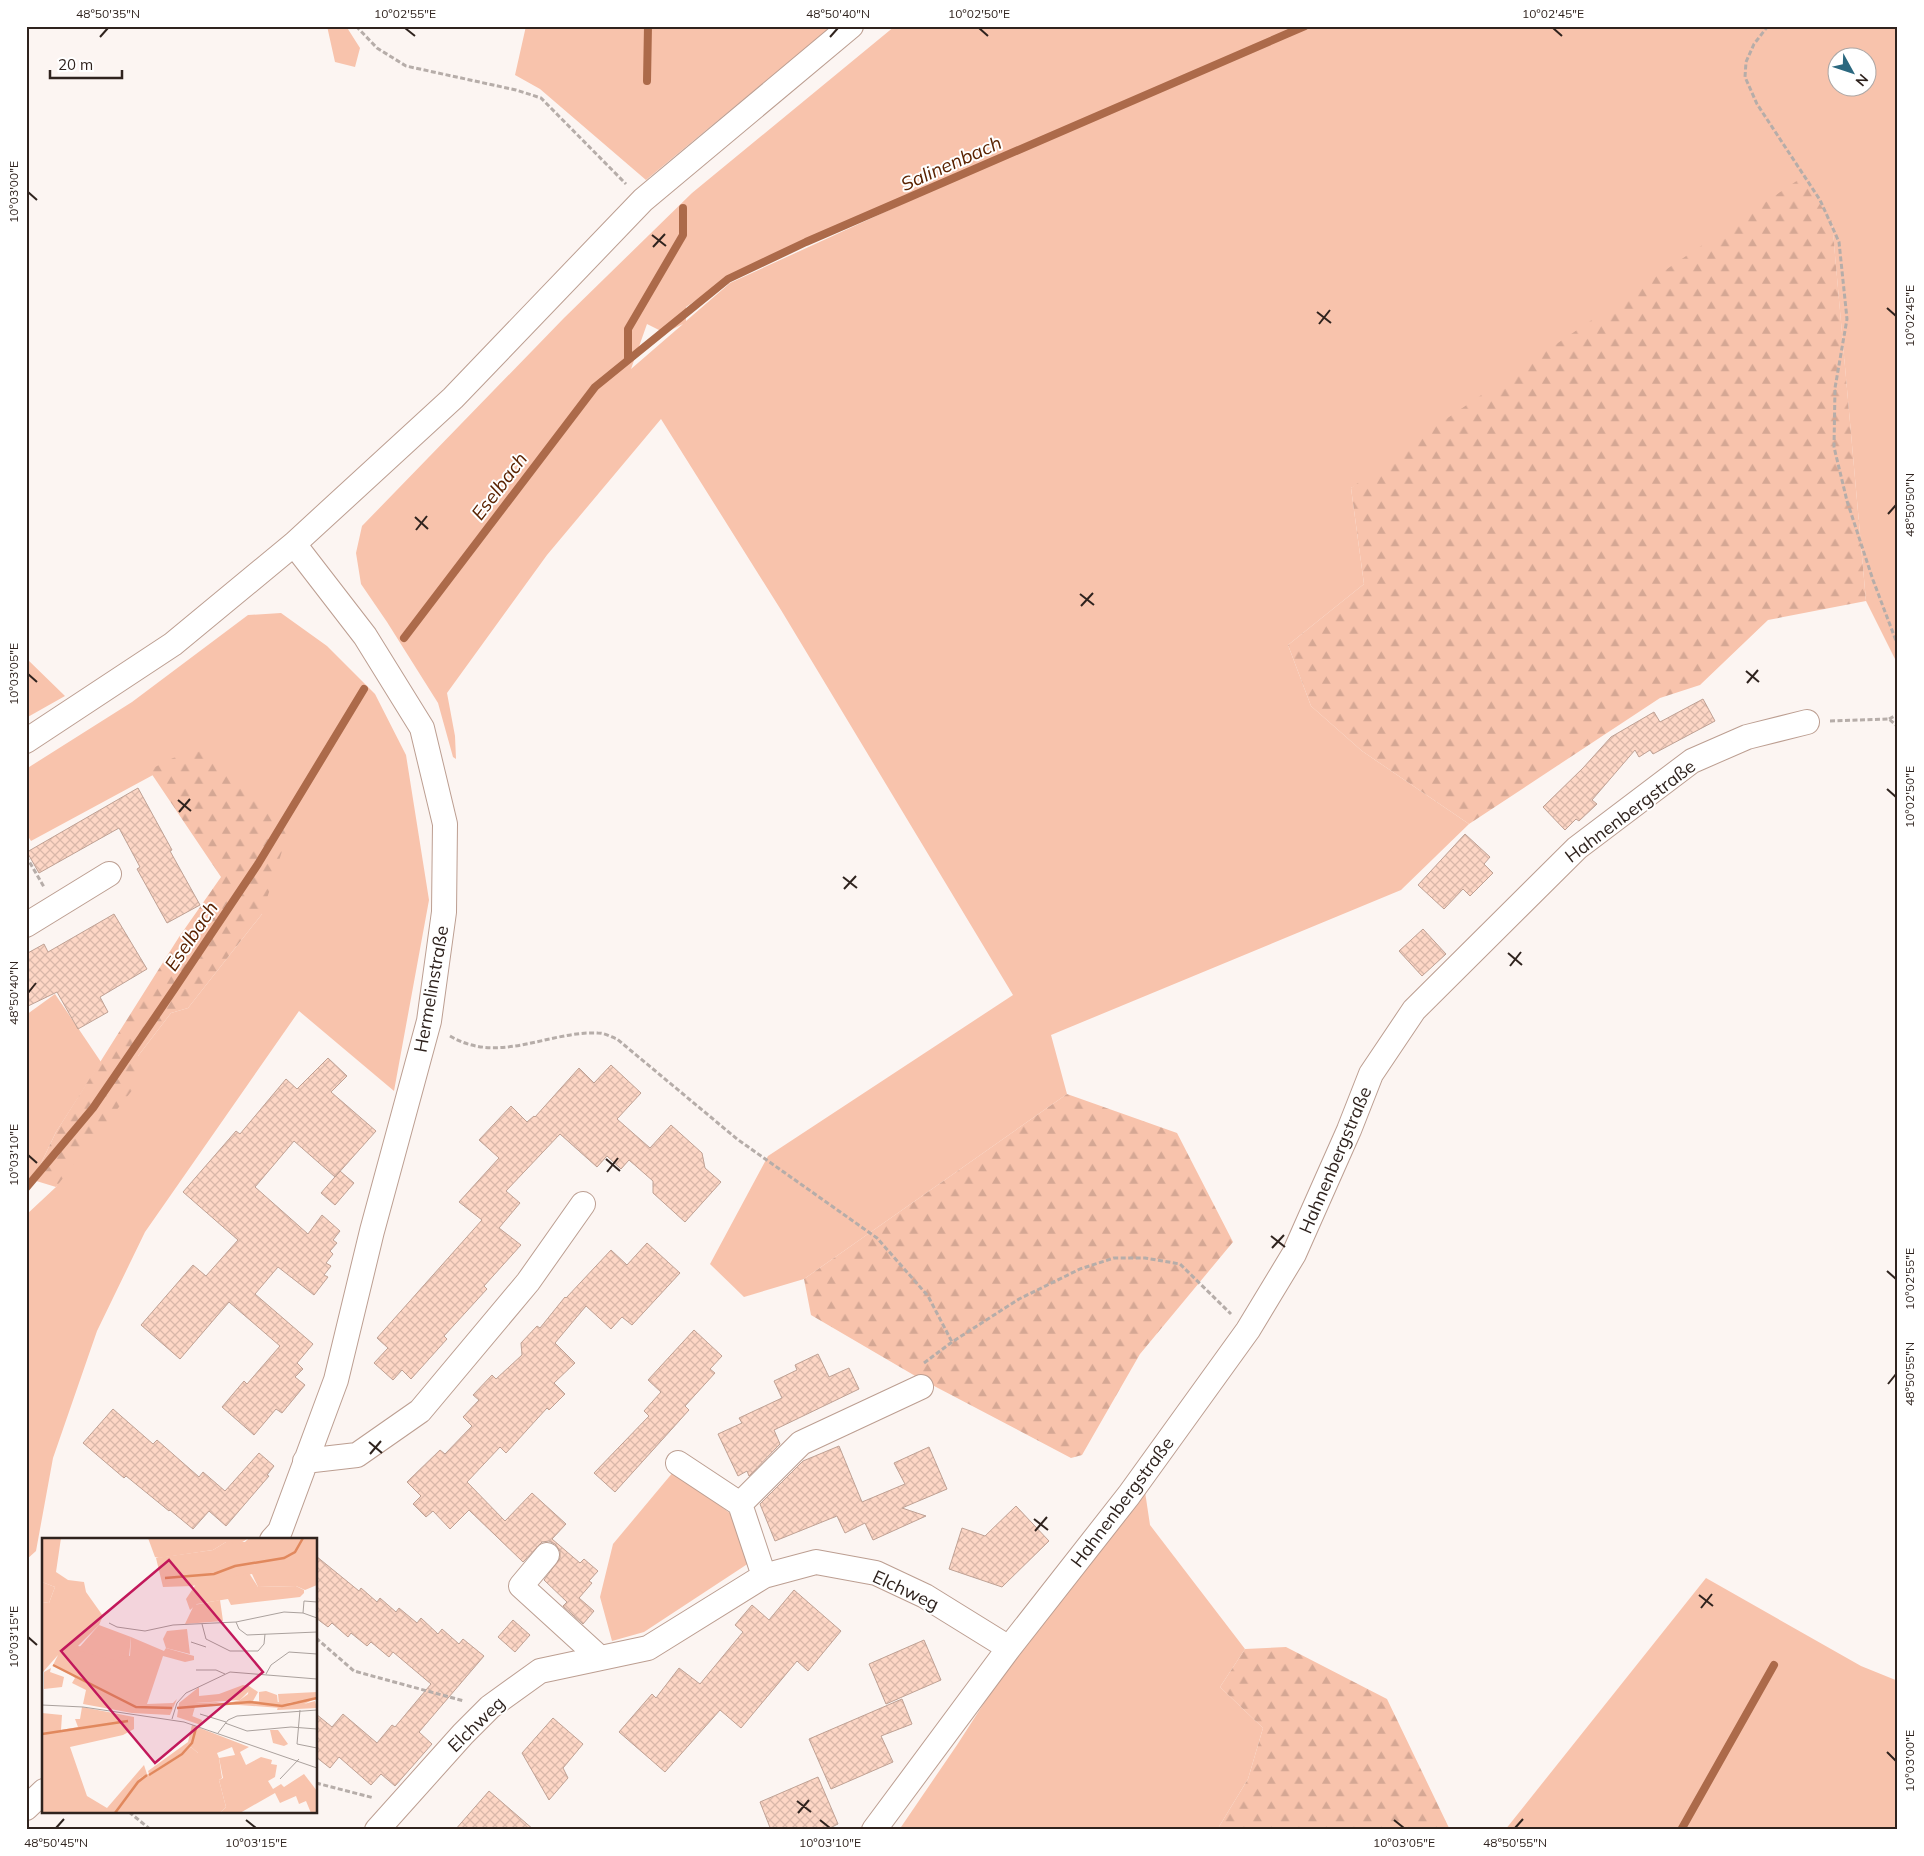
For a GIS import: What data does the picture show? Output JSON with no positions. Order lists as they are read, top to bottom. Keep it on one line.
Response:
{"streets":{"street":["Hahnenbergstraße","Hermelinstraße","Elchweg"]},"crossings":[["Hahnenbergstraße","Elchweg"]],"water":["Salinenbach","Eselbach"],"scale_bar":"20 m","north":"bottom right","coordinates":["48°50'35\"N","10°02'55\"E","48°50'40\"N","10°02'50\"E","10°02'45\"E","10°03'00\"E","48°50'50\"N","10°03'05\"E","10°03'10\"E","48°50'55\"N","10°03'15\"E","48°50'45\"N"]}
